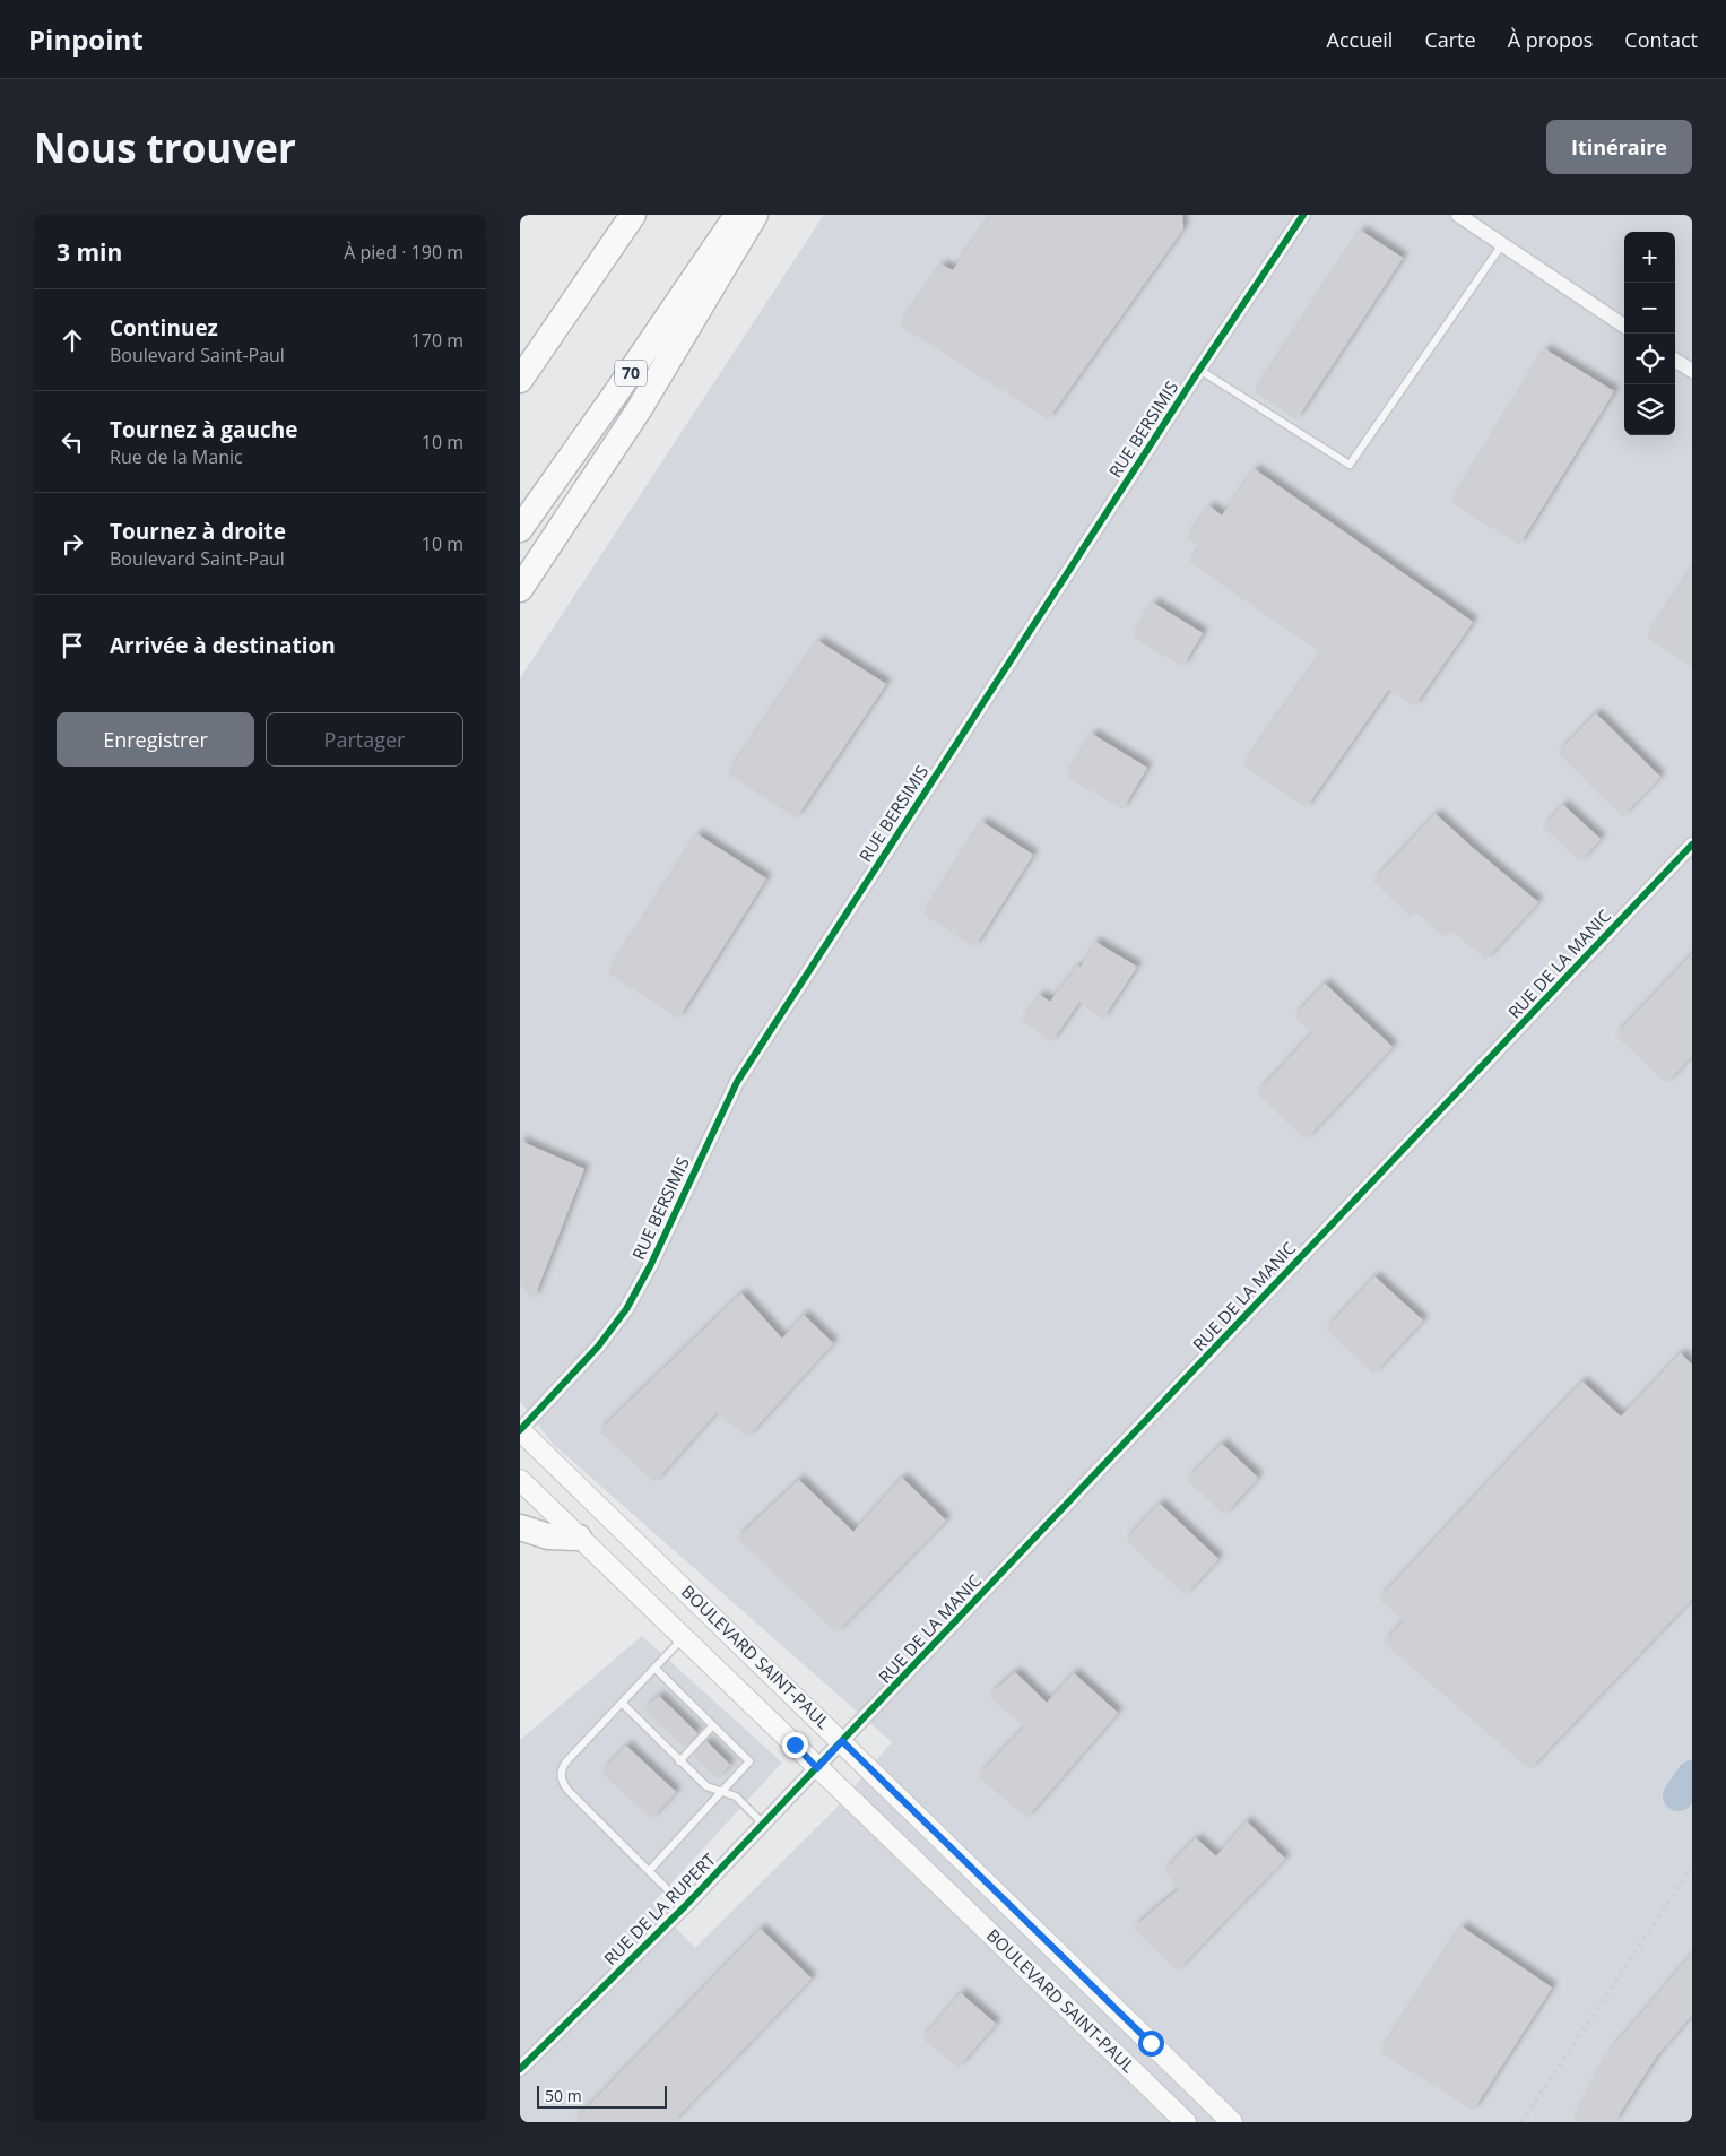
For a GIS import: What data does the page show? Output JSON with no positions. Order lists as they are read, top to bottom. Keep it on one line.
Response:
{"streets":{"highway":["70"],"main road":["BOULEVARD SAINT-PAUL"],"street":["RUE BERSIMIS","RUE DE LA MANIC","RUE DE LA RUPERT"]},"crossings":[["RUE BERSIMIS","BOULEVARD SAINT-PAUL"],["RUE DE LA MANIC","BOULEVARD SAINT-PAUL"],["RUE DE LA MANIC","RUE DE LA RUPERT"],["BOULEVARD SAINT-PAUL","RUE DE LA RUPERT"]],"scale_bar":"50 m","page":{"header":"Pinpoint","nav":["Accueil","Carte","À propos","Contact"],"buttons":["Itinéraire",["Enregistrer","Partager"]],"title":"Nous trouver","heading":["3 min","À pied · 190 m"],"map_buttons":["+","−"],"list":[["Continuez","Boulevard Saint-Paul","170 m"],["Tournez à gauche","Rue de la Manic","10 m"],["Tournez à droite","Boulevard Saint-Paul","10 m"],"Arrivée à destination"],"scale":"50 m"}}
